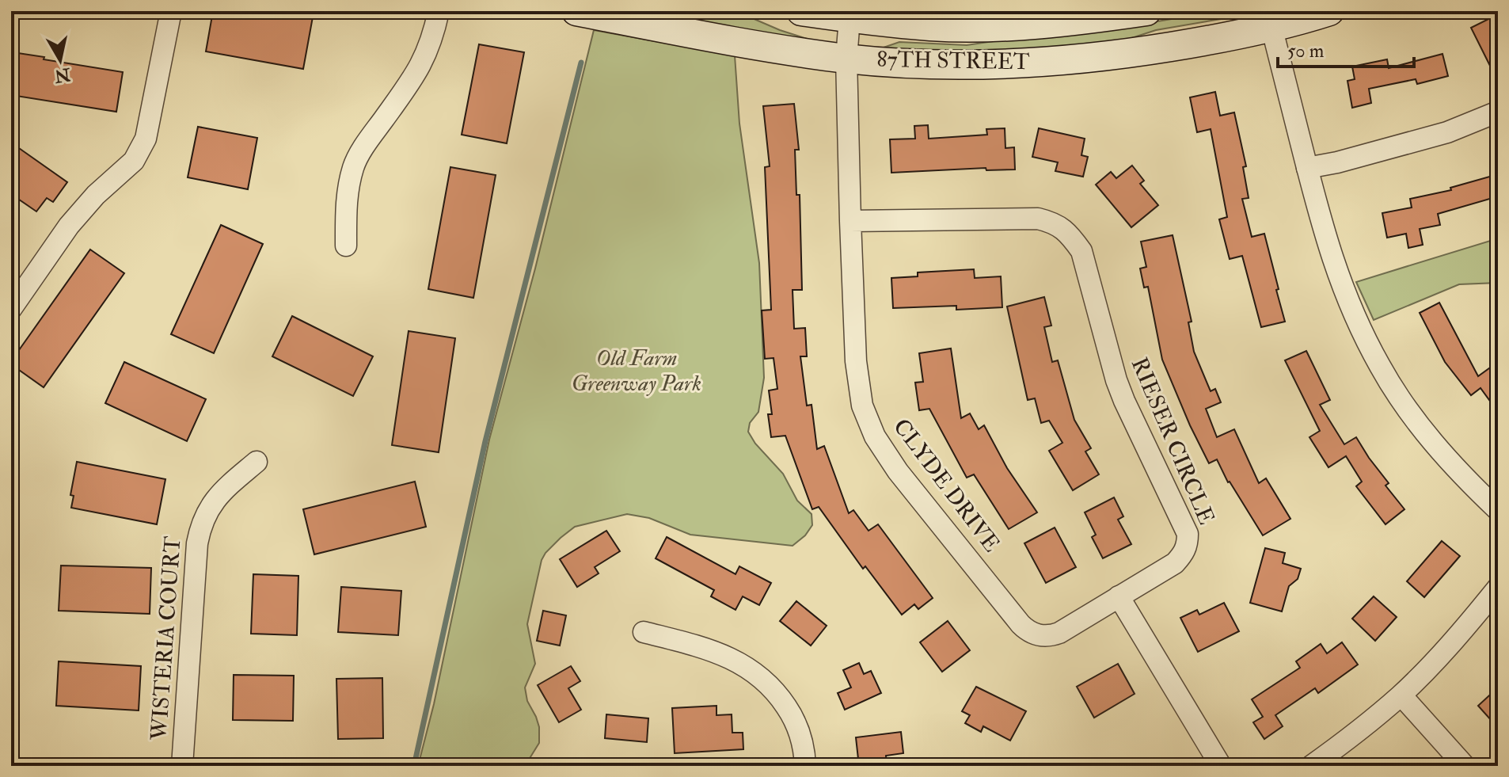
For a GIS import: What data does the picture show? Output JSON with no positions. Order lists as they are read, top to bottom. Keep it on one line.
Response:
{"streets":{"street":["87TH STREET","RIESER CIRCLE","CLYDE DRIVE","WISTERIA COURT"]},"crossings":[["87TH STREET","CLYDE DRIVE"],["RIESER CIRCLE","CLYDE DRIVE"]],"parks":["Old Farm Greenway Park"],"scale_bar":"50 m","north":"bottom"}
